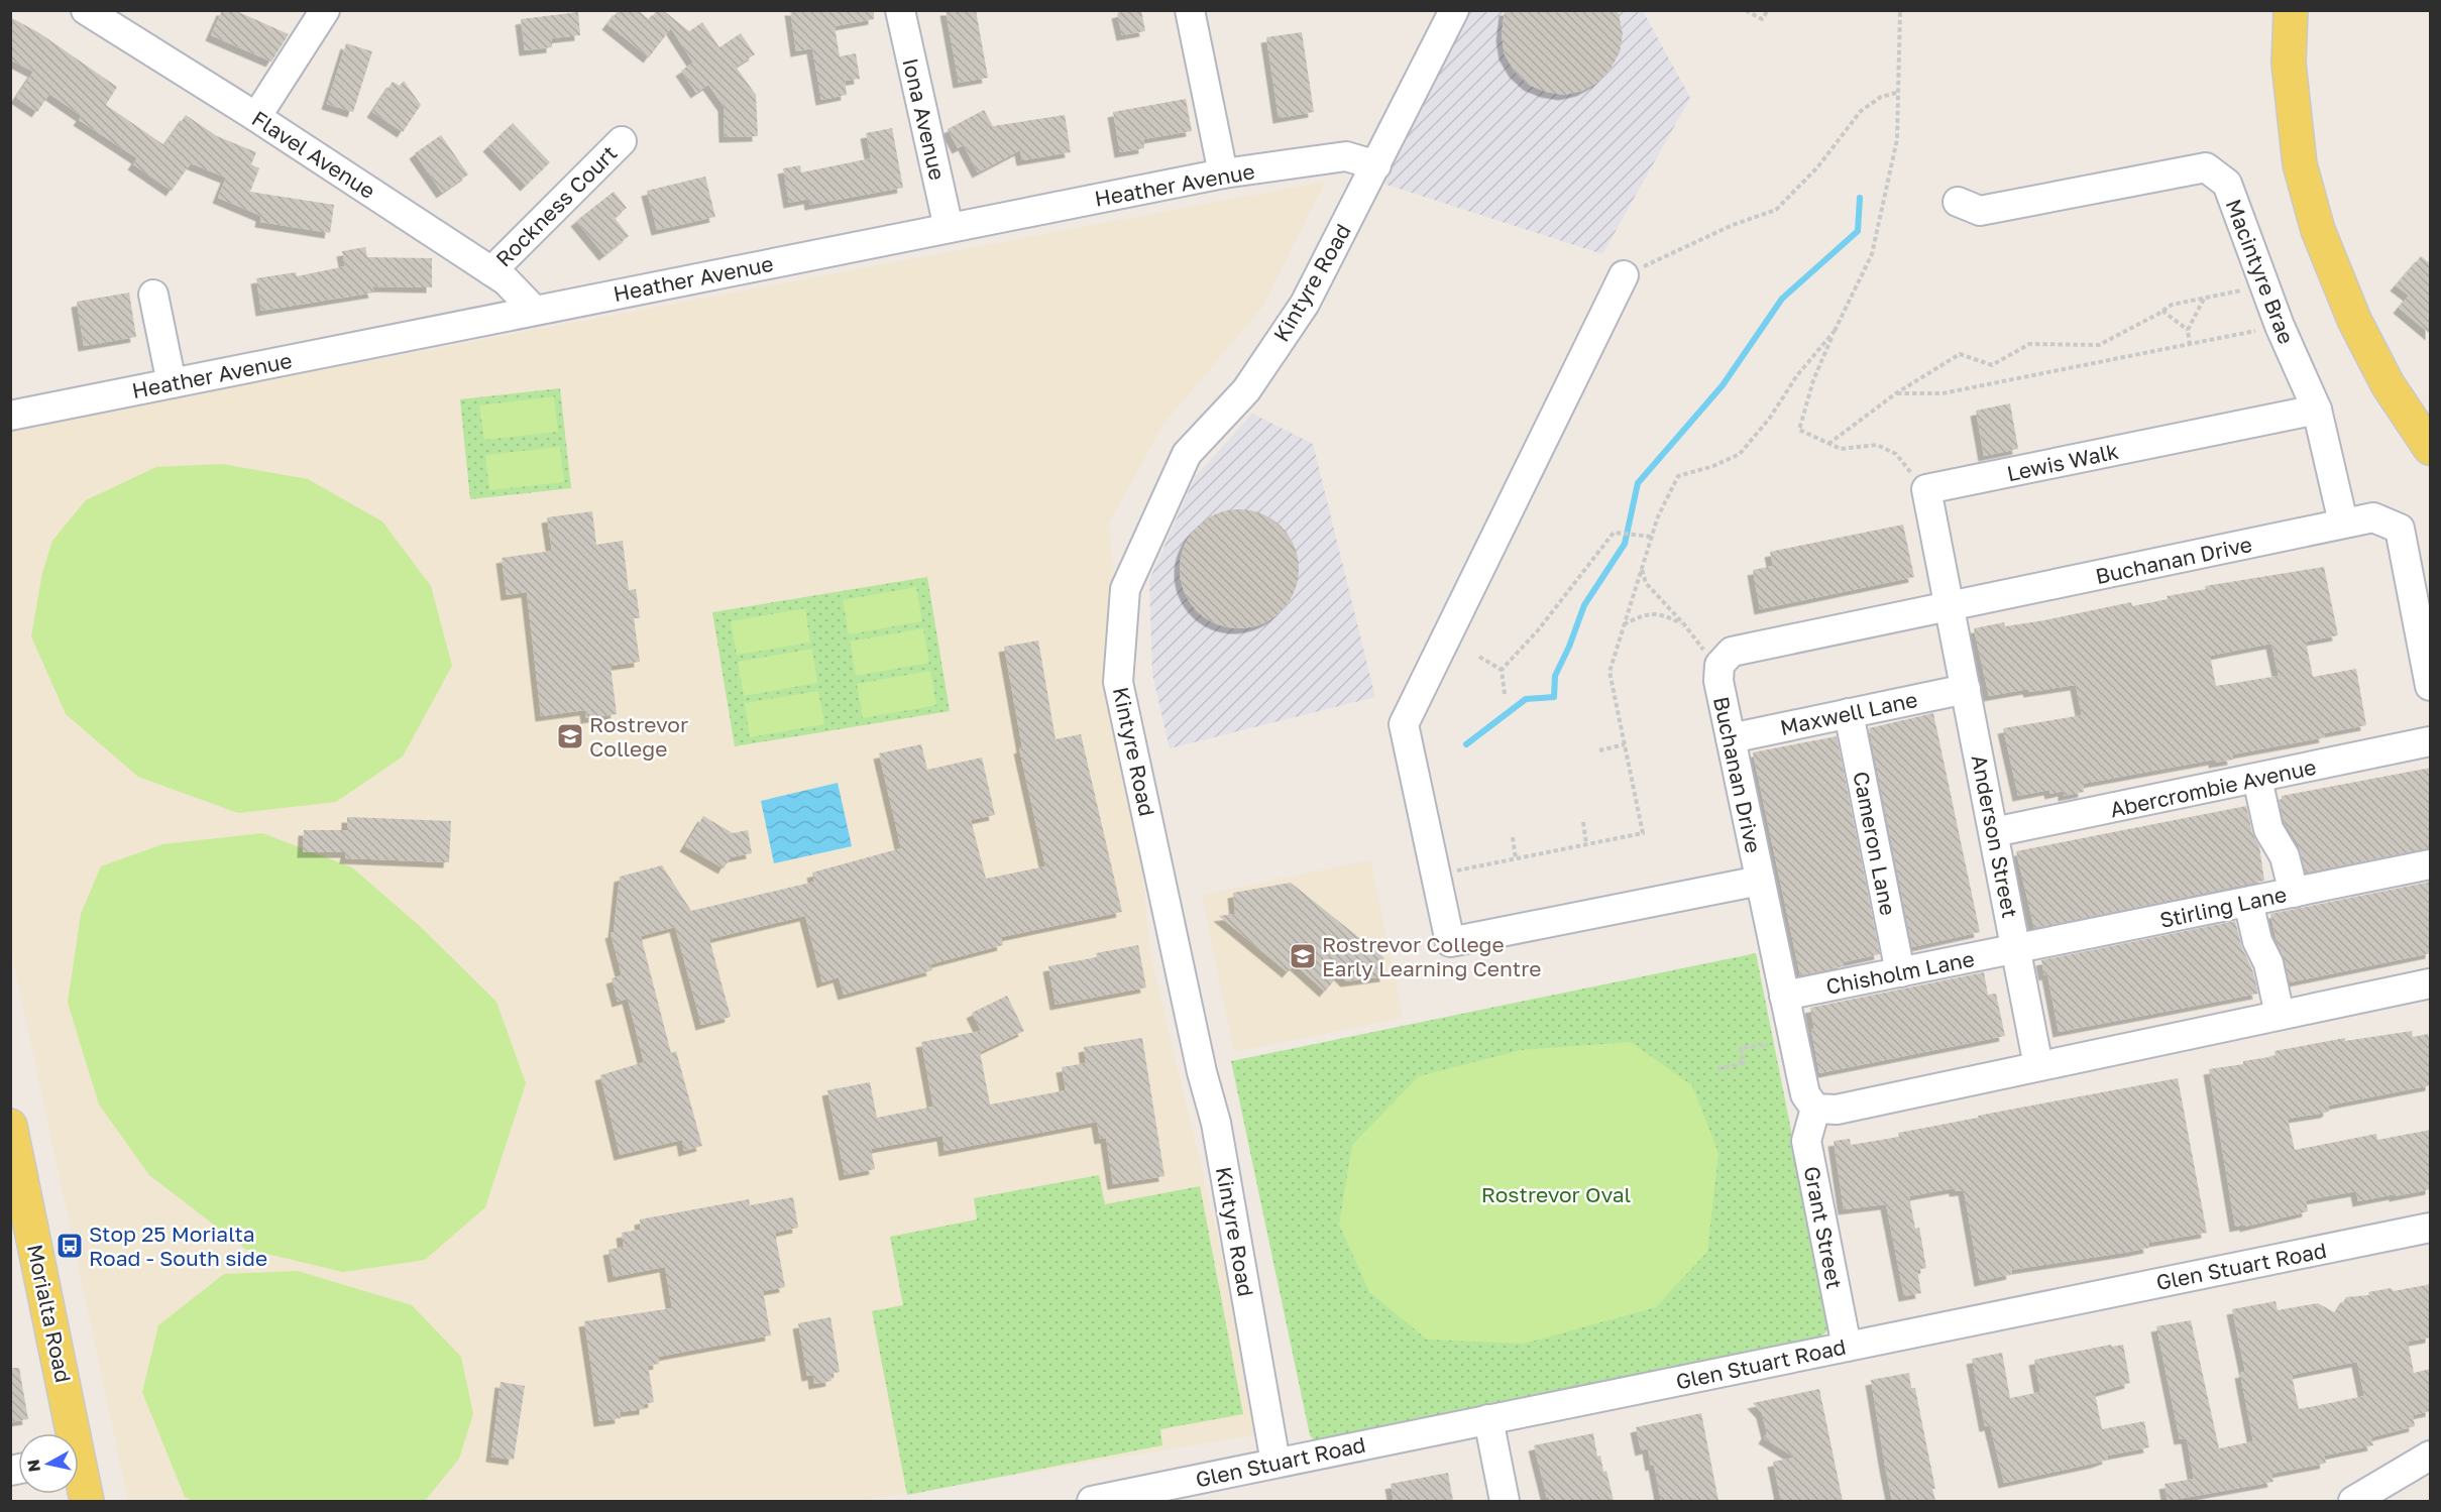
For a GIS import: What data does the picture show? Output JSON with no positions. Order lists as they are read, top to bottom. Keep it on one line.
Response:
{"streets":{"main road":["Morialta Road"],"street":["Iona Avenue","Flavel Avenue","Heather Avenue","Rockness Court","Macintyre Brae","Kintyre Road","Lewis Walk","Buchanan Drive","Maxwell Lane","Abercrombie Avenue","Anderson Street","Cameron Lane","Stirling Lane","Chisholm Lane","Grant Street","Glen Stuart Road"]},"crossings":[["Iona Avenue","Heather Avenue"],["Flavel Avenue","Heather Avenue"],["Flavel Avenue","Rockness Court"],["Heather Avenue","Kintyre Road"],["Macintyre Brae","Lewis Walk"],["Macintyre Brae","Buchanan Drive"],["Kintyre Road","Glen Stuart Road"],["Buchanan Drive","Maxwell Lane"],["Buchanan Drive","Anderson Street"],["Buchanan Drive","Chisholm Lane"],["Buchanan Drive","Grant Street"],["Maxwell Lane","Anderson Street"],["Maxwell Lane","Cameron Lane"],["Abercrombie Avenue","Anderson Street"],["Anderson Street","Stirling Lane"],["Anderson Street","Chisholm Lane"],["Cameron Lane","Chisholm Lane"],["Stirling Lane","Chisholm Lane"],["Grant Street","Glen Stuart Road"]],"parks":["Rostrevor Oval"],"places":{"school or university":["Rostrevor College","Rostrevor College Early Learning Centre"],"bus stop":["Stop 25 Morialta Road - South side"]},"north":"left"}
